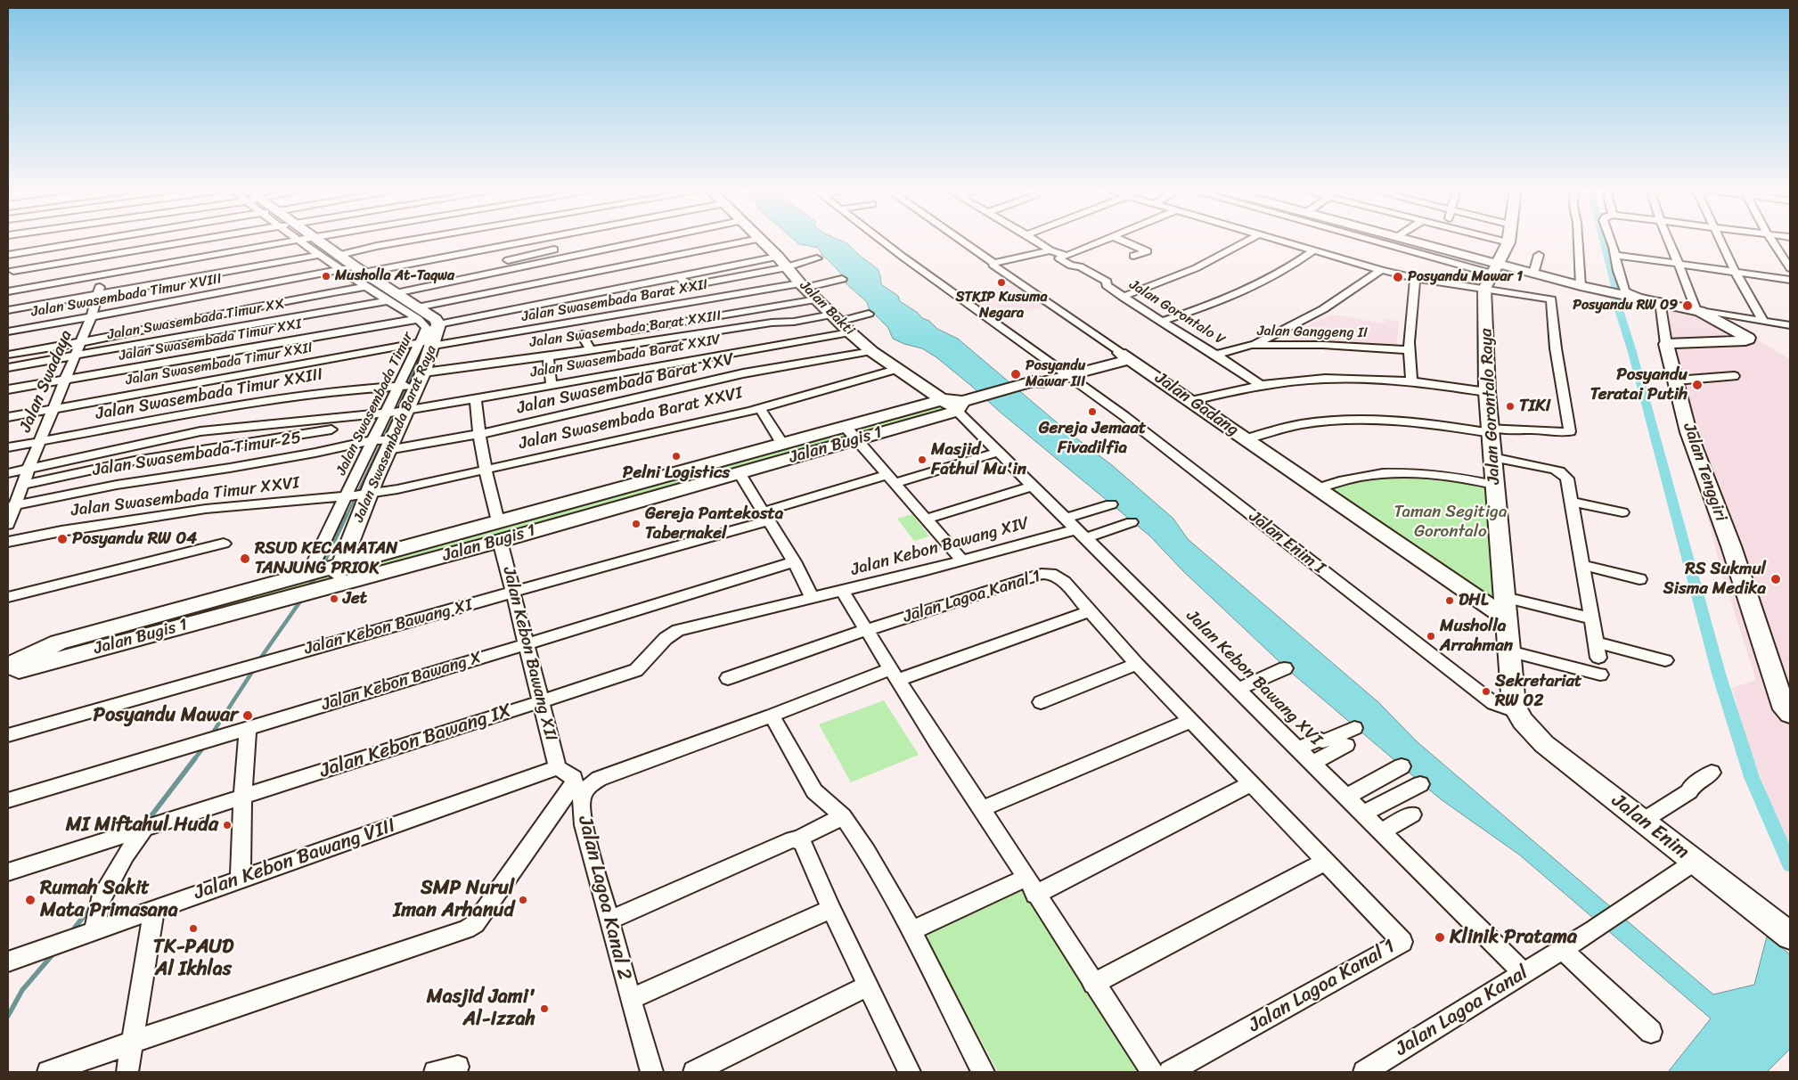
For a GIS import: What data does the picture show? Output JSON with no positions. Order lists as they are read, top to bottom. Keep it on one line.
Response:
{"streets":{"street":["Jalan Swasembada Timur XVIII","Jalan Swasembada Barat XXII","Jalan Bakti","Jalan Gorontalo V","Jalan Swasembada Timur XX","Jalan Swasembada Barat XXIII","Jalan Ganggeng II","Jalan Swasembada Timur XXI","Jalan Swasembada Barat XXIV","Jalan Swasembada Timur XXII","Jalan Swadaya","Jalan Swasembada Barat XXV","Jalan Swasembada Timur XXIII","Jalan Swasembada Timur","Jalan Gadang","Jalan Gorontalo Raya","Jalan Swasembada Barat XXVI","Jalan Swasembada Barat Raya","Jalan Bugis 1","Jalan Swasembada Timur 25","Jalan Tenggiri","Jalan Swasembada Timur XXVI","Jalan Enim I","Jalan Kebon Bawang XIV","Jalan Lagoa Kanal 1","Jalan Kebon Bawang XI","Jalan Kebon Bawang XII","Jalan Kebon Bawang XVI","Jalan Kebon Bawang X","Jalan Kebon Bawang IX","Jalan Enim","Jalan Kebon Bawang VIII","Jalan Lagoa Kanal 2","Jalan Lagoa Kanal"]},"crossings":[["Jalan Swasembada Timur XVIII","Jalan Swadaya"],["Jalan Swasembada Timur XVIII","Jalan Swasembada Barat Raya"],["Jalan Swasembada Barat XXII","Jalan Bakti"],["Jalan Swasembada Barat XXII","Jalan Swasembada Timur XXII"],["Jalan Swasembada Barat XXII","Jalan Swasembada Timur"],["Jalan Swasembada Barat XXII","Jalan Swasembada Barat Raya"],["Jalan Bakti","Jalan Swasembada Barat XXIII"],["Jalan Bakti","Jalan Swasembada Barat XXIV"],["Jalan Bakti","Jalan Swasembada Barat XXV"],["Jalan Bakti","Jalan Swasembada Barat XXVI"],["Jalan Bakti","Jalan Bugis 1"],["Jalan Bakti","Jalan Kebon Bawang XVI"],["Jalan Gorontalo V","Jalan Ganggeng II"],["Jalan Swasembada Timur XX","Jalan Swadaya"],["Jalan Swasembada Timur XX","Jalan Swasembada Barat Raya"],["Jalan Swasembada Barat XXIII","Jalan Swasembada Timur XXIII"],["Jalan Swasembada Barat XXIII","Jalan Swasembada Barat Raya"],["Jalan Swasembada Timur XXI","Jalan Swadaya"],["Jalan Swasembada Timur XXI","Jalan Swasembada Timur"],["Jalan Swasembada Timur XXI","Jalan Swasembada Barat Raya"],["Jalan Swasembada Barat XXIV","Jalan Swadaya"],["Jalan Swasembada Barat XXIV","Jalan Swasembada Timur"],["Jalan Swasembada Barat XXIV","Jalan Swasembada Barat Raya"],["Jalan Swasembada Timur XXII","Jalan Swadaya"],["Jalan Swasembada Timur XXII","Jalan Swasembada Timur"],["Jalan Swasembada Timur XXII","Jalan Swasembada Barat Raya"],["Jalan Swadaya","Jalan Swasembada Timur XXIII"],["Jalan Swadaya","Jalan Swasembada Timur 25"],["Jalan Swasembada Barat XXV","Jalan Swasembada Timur"],["Jalan Swasembada Barat XXV","Jalan Swasembada Barat Raya"],["Jalan Swasembada Barat XXV","Jalan Swasembada Timur 25"],["Jalan Swasembada Timur XXIII","Jalan Swasembada Timur"],["Jalan Swasembada Timur XXIII","Jalan Swasembada Barat Raya"],["Jalan Swasembada Timur","Jalan Swasembada Barat Raya"],["Jalan Swasembada Timur","Jalan Bugis 1"],["Jalan Swasembada Timur","Jalan Swasembada Timur 25"],["Jalan Swasembada Timur","Jalan Swasembada Timur XXVI"],["Jalan Gadang","Jalan Gorontalo Raya"],["Jalan Gadang","Jalan Bugis 1"],["Jalan Gorontalo Raya","Jalan Enim I"],["Jalan Gorontalo Raya","Jalan Enim"],["Jalan Swasembada Barat XXVI","Jalan Swasembada Barat Raya"],["Jalan Swasembada Barat XXVI","Jalan Swasembada Timur XXVI"],["Jalan Swasembada Barat Raya","Jalan Bugis 1"],["Jalan Swasembada Barat Raya","Jalan Swasembada Timur 25"],["Jalan Swasembada Barat Raya","Jalan Swasembada Timur XXVI"],["Jalan Bugis 1","Jalan Enim I"],["Jalan Bugis 1","Jalan Kebon Bawang XII"],["Jalan Bugis 1","Jalan Kebon Bawang XVI"],["Jalan Enim I","Jalan Enim"],["Jalan Kebon Bawang XIV","Jalan Kebon Bawang XVI"],["Jalan Kebon Bawang XIV","Jalan Kebon Bawang IX"],["Jalan Kebon Bawang XI","Jalan Kebon Bawang XII"],["Jalan Kebon Bawang XI","Jalan Kebon Bawang XVI"],["Jalan Kebon Bawang XII","Jalan Kebon Bawang X"],["Jalan Kebon Bawang XII","Jalan Kebon Bawang IX"],["Jalan Kebon Bawang XII","Jalan Kebon Bawang VIII"],["Jalan Kebon Bawang XVI","Jalan Lagoa Kanal"],["Jalan Enim","Jalan Lagoa Kanal"]],"parks":["Taman Segitiga Gorontalo"],"places":["Musholla At-Taqwa","Posyandu Mawar 1","STKIP Kusuma Negara","Posyandu RW 09","Posyandu Mawar III","Posyandu Teratai Putih","TIKI","Gereja Jemaat Fivadilfia","Pelni Logistics","Masjid Fathul Mu'in","Gereja Pantekosta Tabernakel","Posyandu RW 04","RSUD KECAMATAN TANJUNG PRIOK","RS Sukmul Sisma Medika","Jet","DHL","Musholla Arrahman","Sekretariat RW 02","Posyandu Mawar","MI Miftahul Huda","Rumah Sakit Mata Primasana","SMP Nurul Iman Arhanud","TK-PAUD Al Ikhlas","Klinik Pratama","Masjid Jami' Al-Izzah"]}
